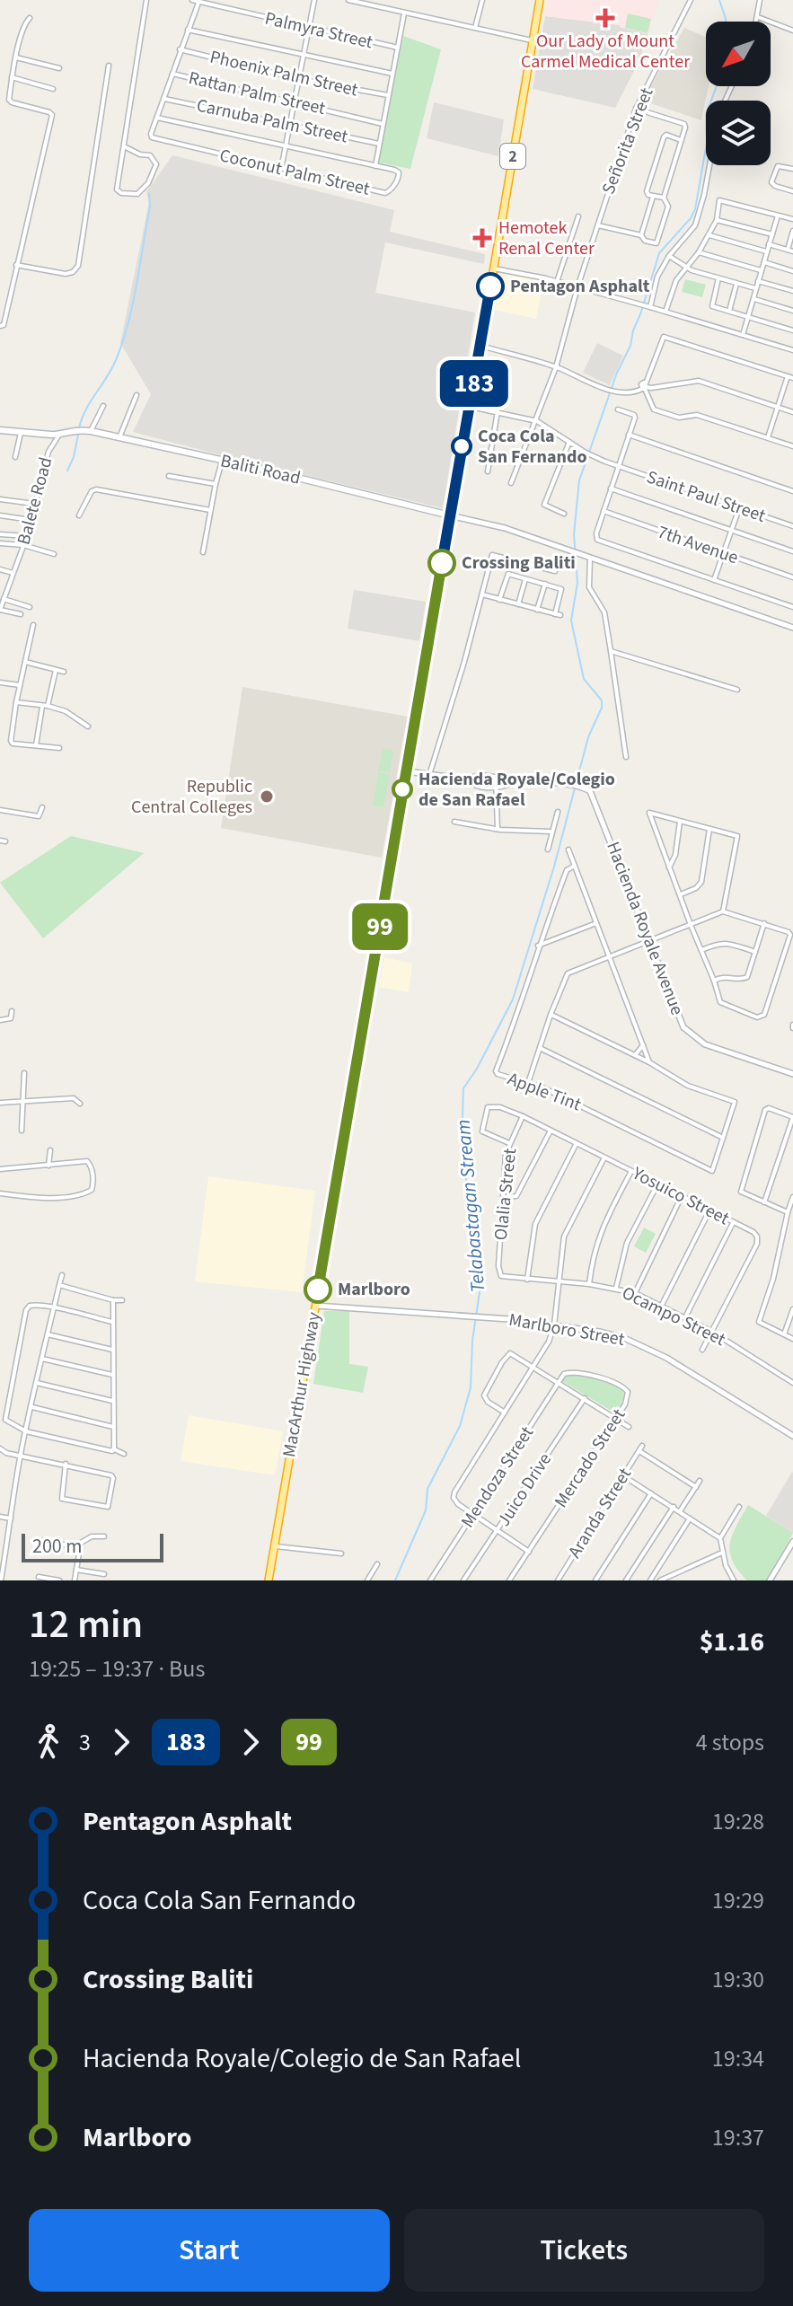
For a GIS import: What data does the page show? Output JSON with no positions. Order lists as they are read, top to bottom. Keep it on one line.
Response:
{"streets":{"highway":["2","MacArthur Highway"],"main road":["Baliti Road"],"street":["Palmyra Street","Phoenix Palm Street","Rattan Palm Street","Carnuba Palm Street","Señorita Street","Coconut Palm Street","Saint Paul Street","Balete Road","7th Avenue","Hacienda Royale Avenue","Apple Tint","Olalia Street","Yosuico Street","Ocampo Street","Marlboro Street","Mercado Street","Mendoza Street","Juico Drive","Aranda Street"]},"crossings":[["Señorita Street","Saint Paul Street"],["Baliti Road","Balete Road"],["Baliti Road","MacArthur Highway"],["Saint Paul Street","MacArthur Highway"],["Hacienda Royale Avenue","MacArthur Highway"],["Olalia Street","Yosuico Street"],["Olalia Street","Ocampo Street"],["Yosuico Street","Ocampo Street"],["Marlboro Street","MacArthur Highway"],["Mercado Street","Mendoza Street"]],"water":["Telabastagan Stream"],"places":{"health":["Our Lady of Mount Carmel Medical Center","Hemotek Renal Center"],"other":["Pentagon Asphalt","Coca Cola San Fernando","Crossing Baliti","Hacienda Royale/Colegio de San Rafael","Republic Central Colleges","Marlboro"]},"lines":["bus line 183","bus line 99"],"scale_bar":"200 m","north":"bottom left","page":{"on_map":["183","99"],"scale":"200 m","heading":["12 min","19:25 – 19:37 · Bus","$1.16"],"legs":["3","183","99","4 stops"],"list":[{"name":"Pentagon Asphalt","value":"19:28"},{"name":"Coca Cola San Fernando","value":"19:29"},{"name":"Crossing Baliti","value":"19:30"},{"name":"Hacienda Royale/Colegio de San Rafael","value":"19:34"},{"name":"Marlboro","value":"19:37"}],"buttons":["Start","Tickets"]}}
